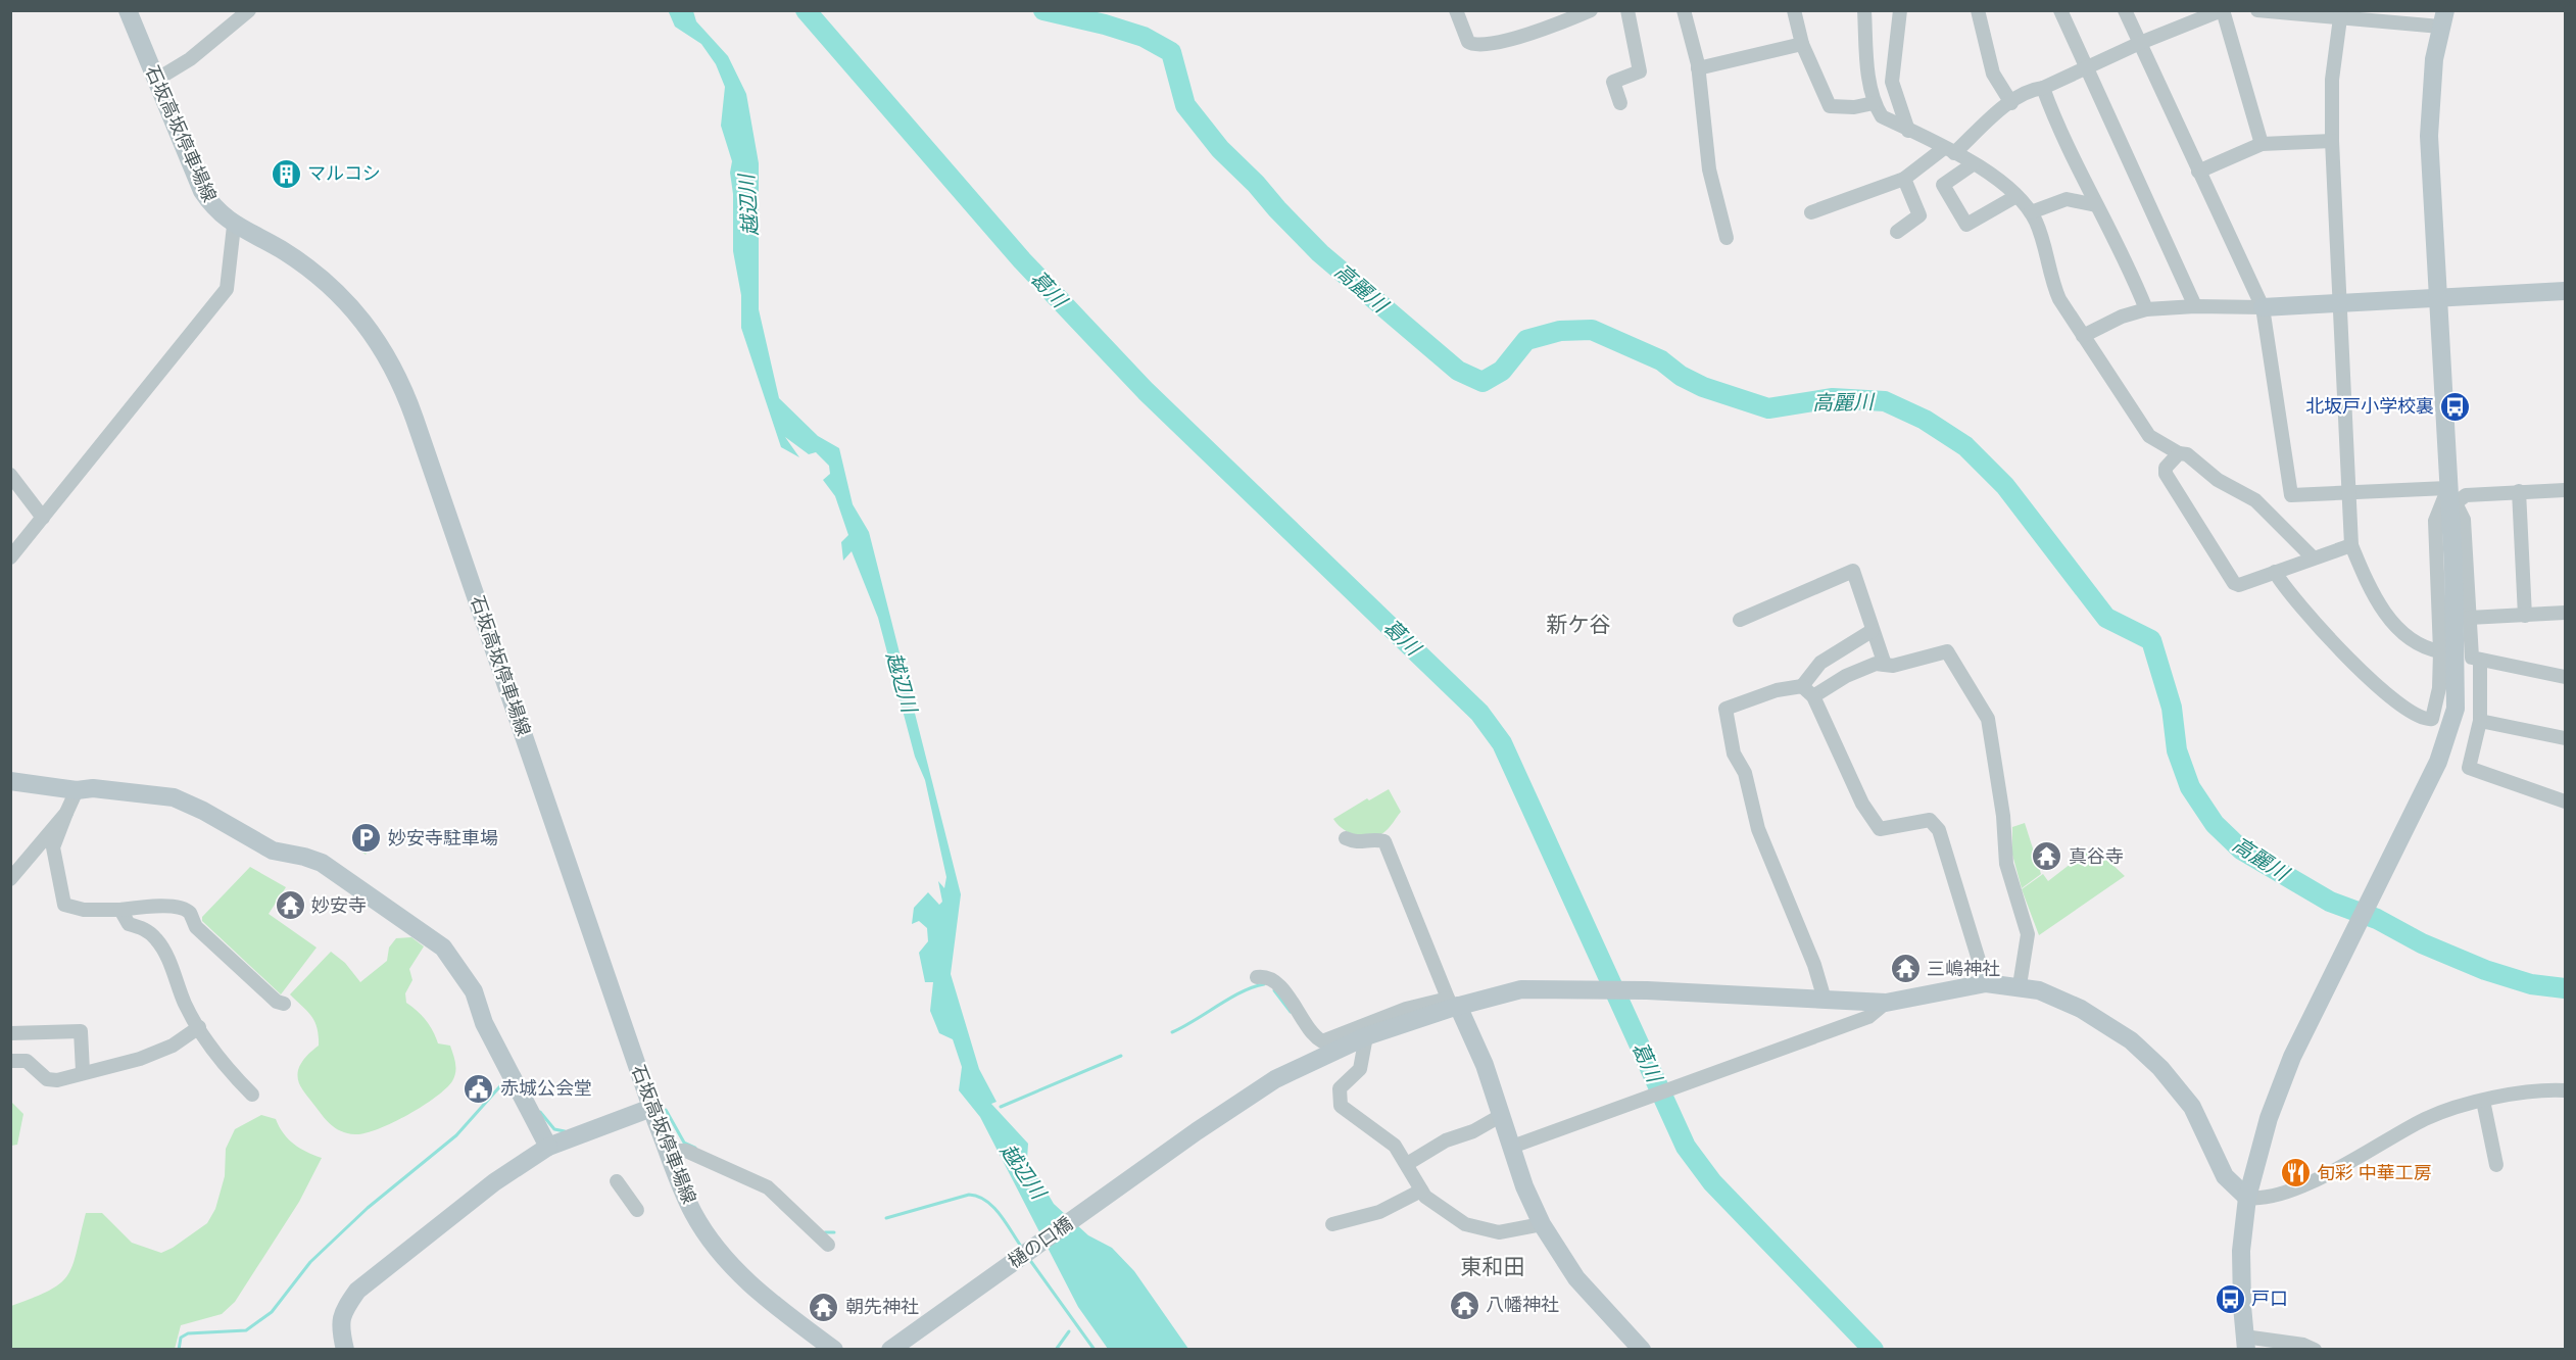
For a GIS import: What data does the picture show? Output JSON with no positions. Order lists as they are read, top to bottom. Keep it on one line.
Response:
{"streets":{"street":["石坂高坂停車場線","樋の口橋"]},"districts":["新ケ谷","東和田"],"water":["越辺川","高麗川","葛川"],"places":{"building":["マルコシ"],"bus stop":["北坂戸小学校裏","戸口"],"parking":["妙安寺駐車場"],"temple":["真谷寺","妙安寺","三嶋神社","八幡神社","朝先神社"],"public building":["赤城公会堂"],"restaurant":["旬彩 中華工房"]}}
